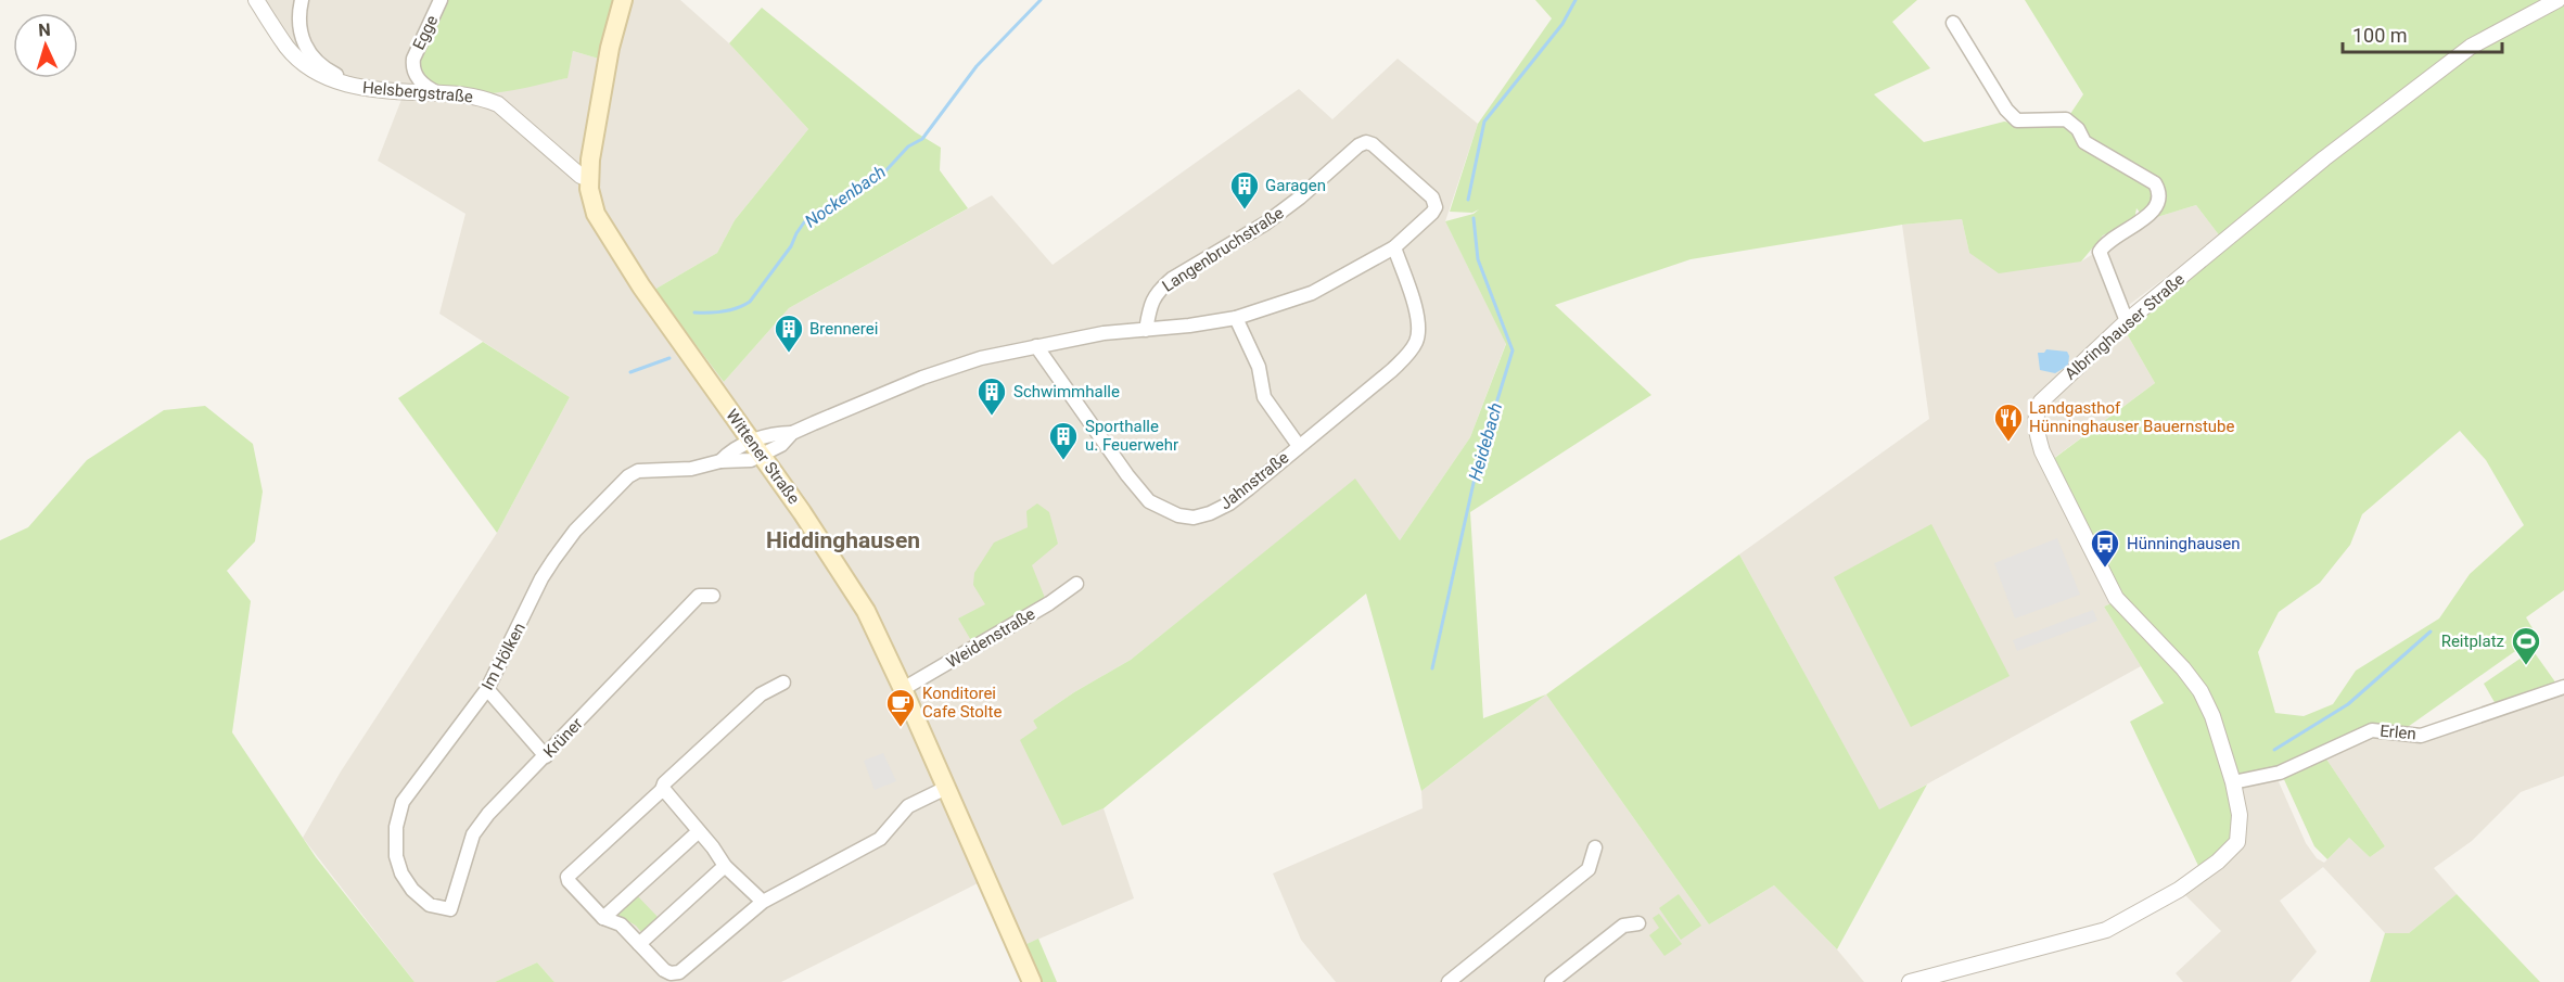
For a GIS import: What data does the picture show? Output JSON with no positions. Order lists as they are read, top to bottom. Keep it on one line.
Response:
{"streets":{"main road":["Wittener Straße"],"street":["Egge","Helsbergstraße","Langenbruchstraße","Albringhauser Straße","Jahnstraße","Weidenstraße","Im Hölken","Erlen","Krüner"]},"crossings":[["Egge","Helsbergstraße"],["Helsbergstraße","Wittener Straße"],["Langenbruchstraße","Wittener Straße"],["Langenbruchstraße","Jahnstraße"],["Langenbruchstraße","Im Hölken"],["Albringhauser Straße","Erlen"],["Wittener Straße","Weidenstraße"],["Wittener Straße","Im Hölken"],["Im Hölken","Krüner"]],"districts":["Hiddinghausen"],"water":["Nockenbach","Heidebach"],"places":{"building":["Garagen","Brennerei","Schwimmhalle","Sporthalle u. Feuerwehr"],"restaurant":["Landgasthof Hünninghauser Bauernstube"],"bus stop":["Hünninghausen"],"sports":["Reitplatz"],"cafe":["Konditorei Cafe Stolte"]},"scale_bar":"100 m","north":"top"}
